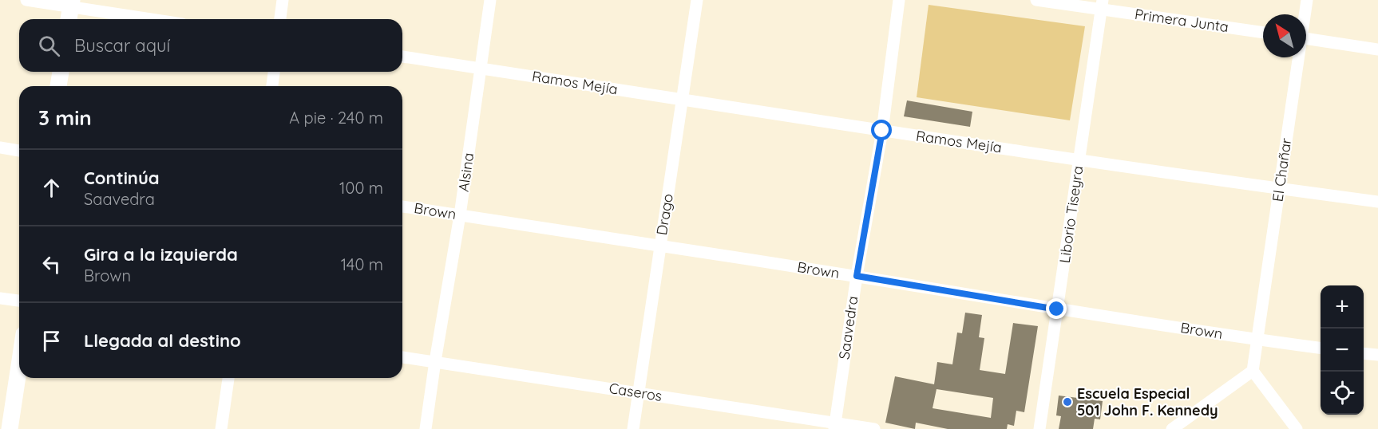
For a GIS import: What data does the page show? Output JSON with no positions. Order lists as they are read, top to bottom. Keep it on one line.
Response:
{"streets":{"street":["Primera Junta","Ramos Mejía","El Chañar","Alsina","Brown","Drago","Liborio Tiseyra","Saavedra","Caseros"]},"crossings":[["Primera Junta","Liborio Tiseyra"],["Ramos Mejía","El Chañar"],["Ramos Mejía","Alsina"],["Ramos Mejía","Drago"],["Ramos Mejía","Liborio Tiseyra"],["Ramos Mejía","Saavedra"],["El Chañar","Brown"],["Alsina","Brown"],["Alsina","Caseros"],["Brown","Drago"],["Brown","Liborio Tiseyra"],["Brown","Saavedra"],["Drago","Caseros"],["Saavedra","Caseros"]],"places":["Escuela Especial 501 John F. Kennedy"],"north":"top left","page":{"search":"Buscar aquí","heading":["3 min","A pie · 240 m"],"list":[["Continúa","Saavedra","100 m"],["Gira a la izquierda","Brown","140 m"],"Llegada al destino"],"map_buttons":["+","−"]}}
